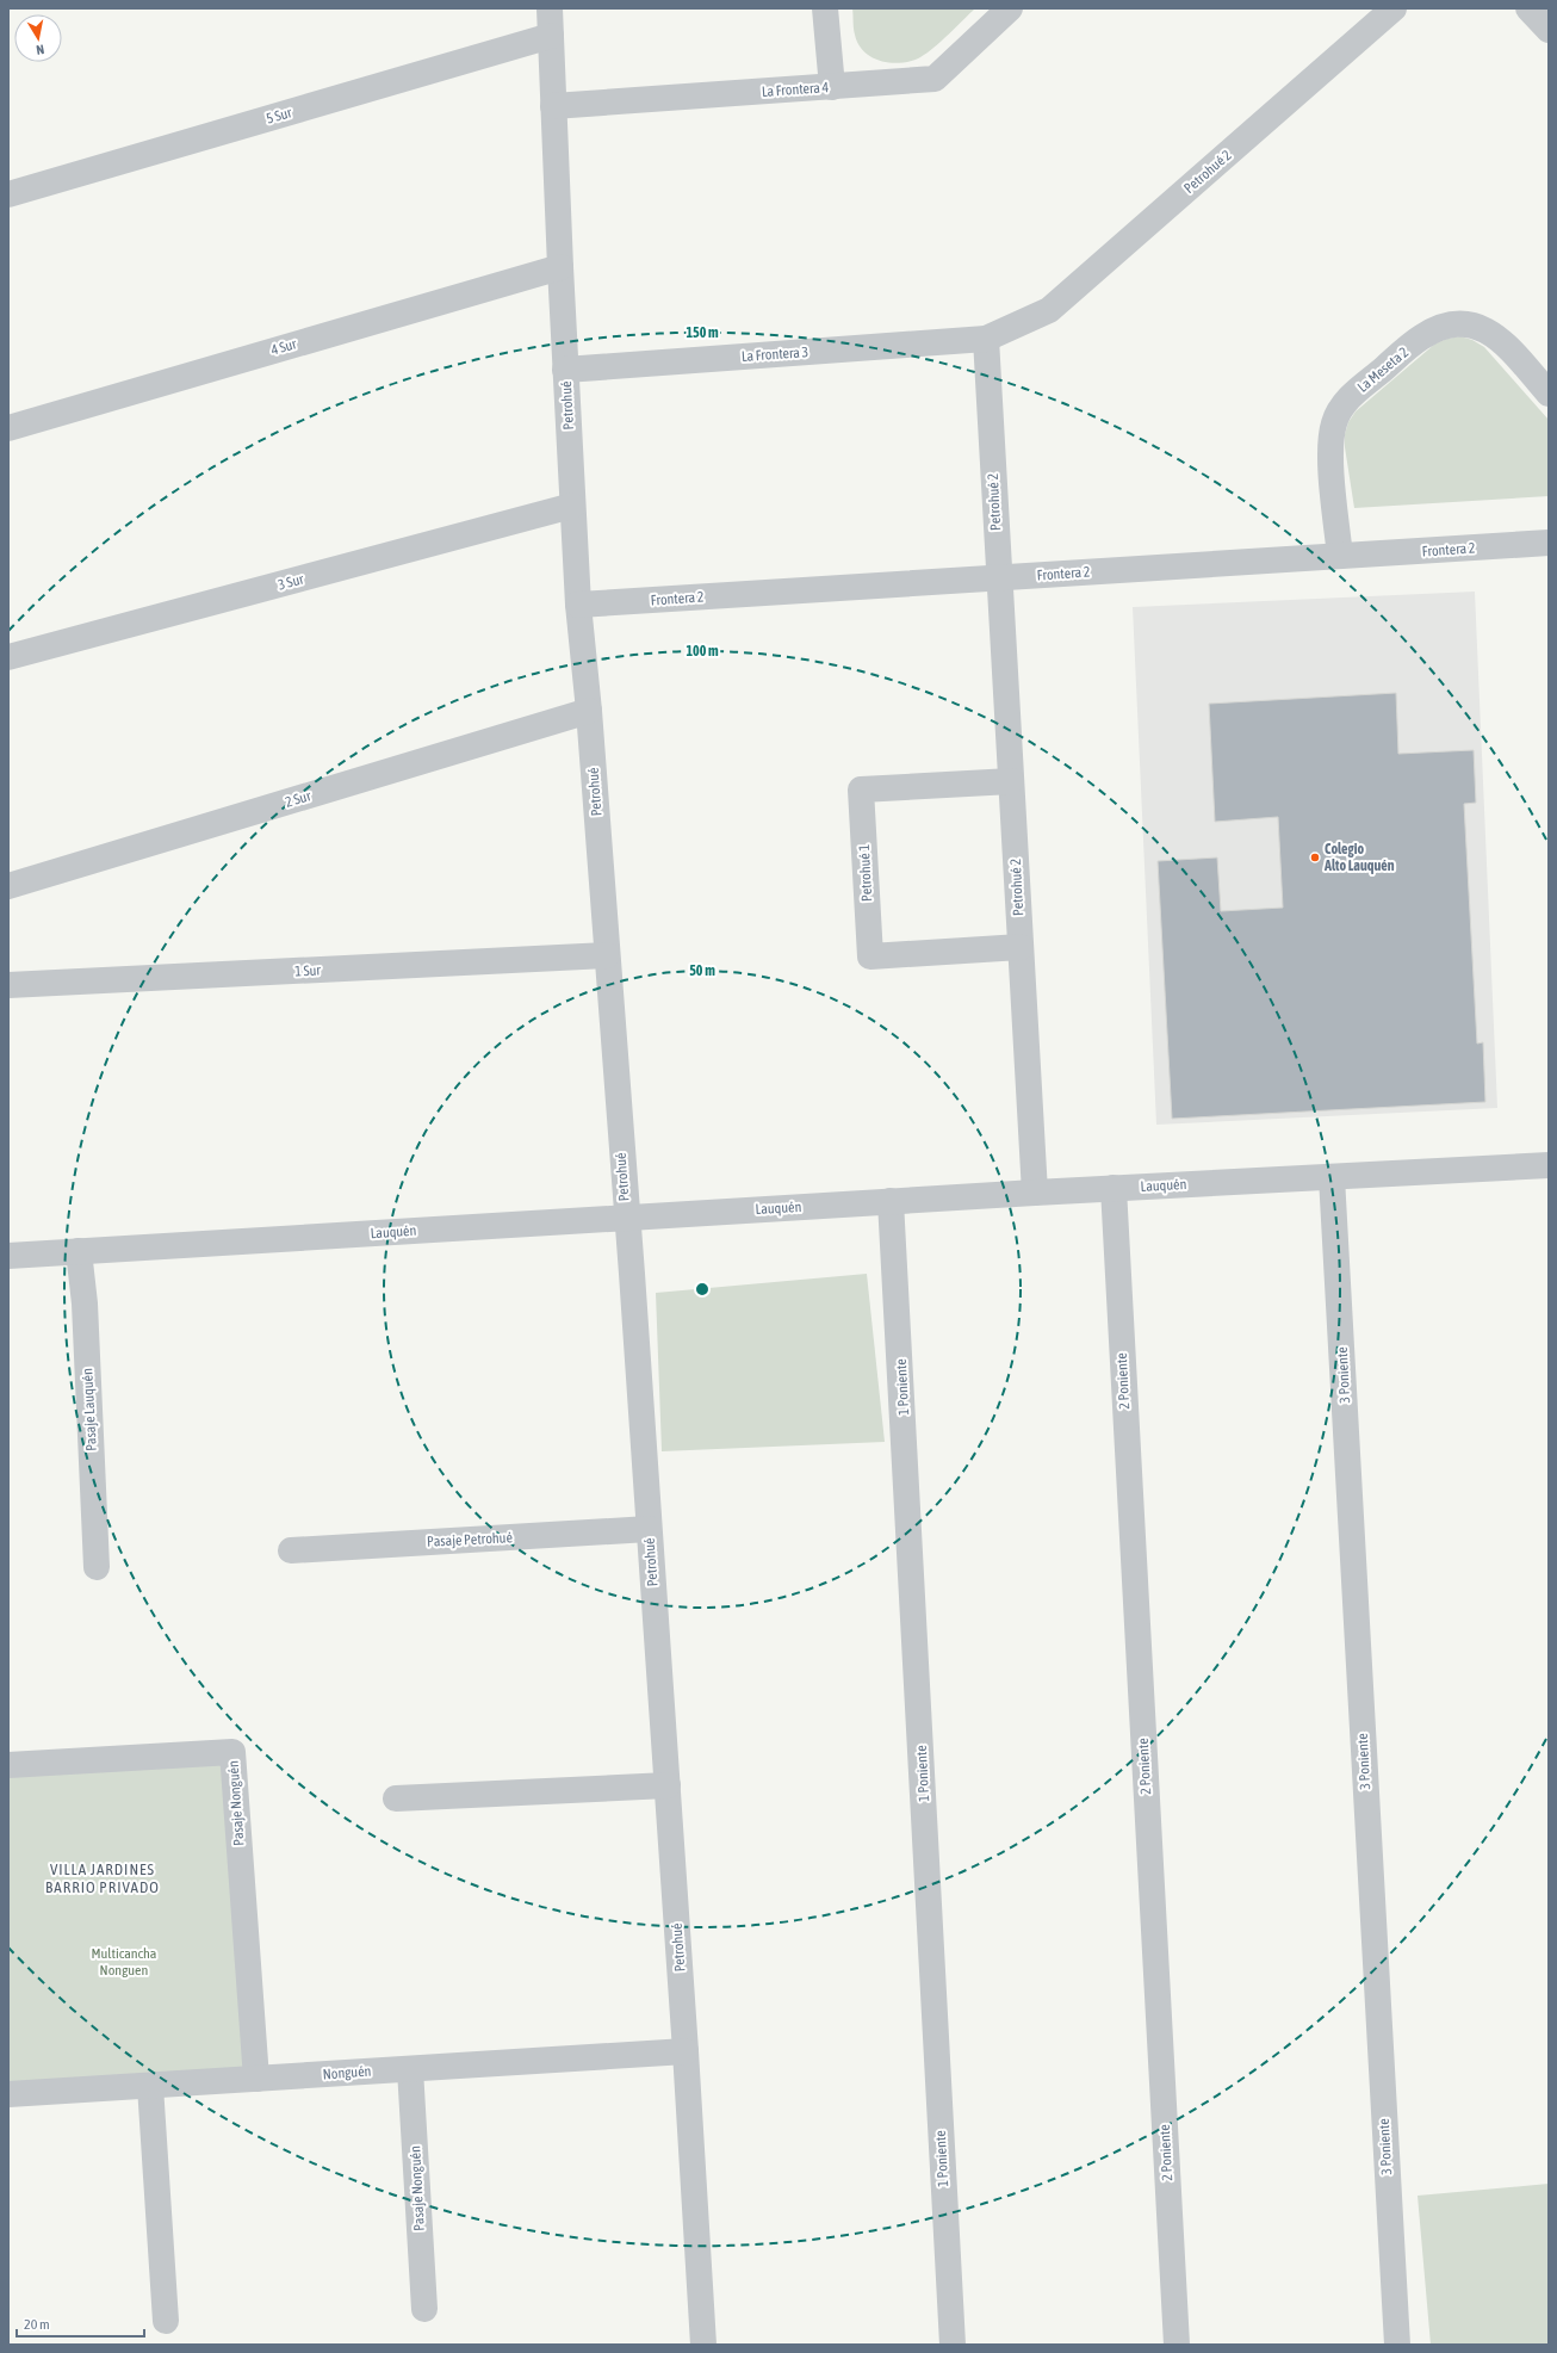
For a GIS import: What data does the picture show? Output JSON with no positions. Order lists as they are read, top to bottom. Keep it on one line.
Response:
{"streets":{"street":["La Frontera 4","5 Sur","Petrohué 2","4 Sur","La Frontera 3","La Meseta 2","Petrohué","Frontera 2","3 Sur","2 Sur","Petrohué 1","1 Sur","Lauquén","3 Poniente","2 Poniente","1 Poniente","Pasaje Lauquén","Pasaje Petrohué","Pasaje Nonguén","Nonguén"]},"crossings":[["La Frontera 4","Petrohué"],["5 Sur","Petrohué"],["Petrohué 2","La Frontera 3"],["Petrohué 2","Frontera 2"],["Petrohué 2","Petrohué 1"],["Petrohué 2","Lauquén"],["4 Sur","Petrohué"],["La Frontera 3","Petrohué"],["La Meseta 2","Frontera 2"],["Petrohué","Frontera 2"],["Petrohué","3 Sur"],["Petrohué","2 Sur"],["Petrohué","1 Sur"],["Petrohué","Lauquén"],["Petrohué","Pasaje Petrohué"],["Petrohué","Nonguén"],["Lauquén","3 Poniente"],["Lauquén","2 Poniente"],["Lauquén","1 Poniente"],["Lauquén","Pasaje Lauquén"],["Pasaje Nonguén","Nonguén"]],"districts":["VILLA JARDINES BARRIO PRIVADO"],"parks":["Multicancha Nonguen"],"places":["Colegio Alto Lauquén"],"scale_bar":"20 m","north":"bottom","rings":["150 m","100 m","50 m"]}
